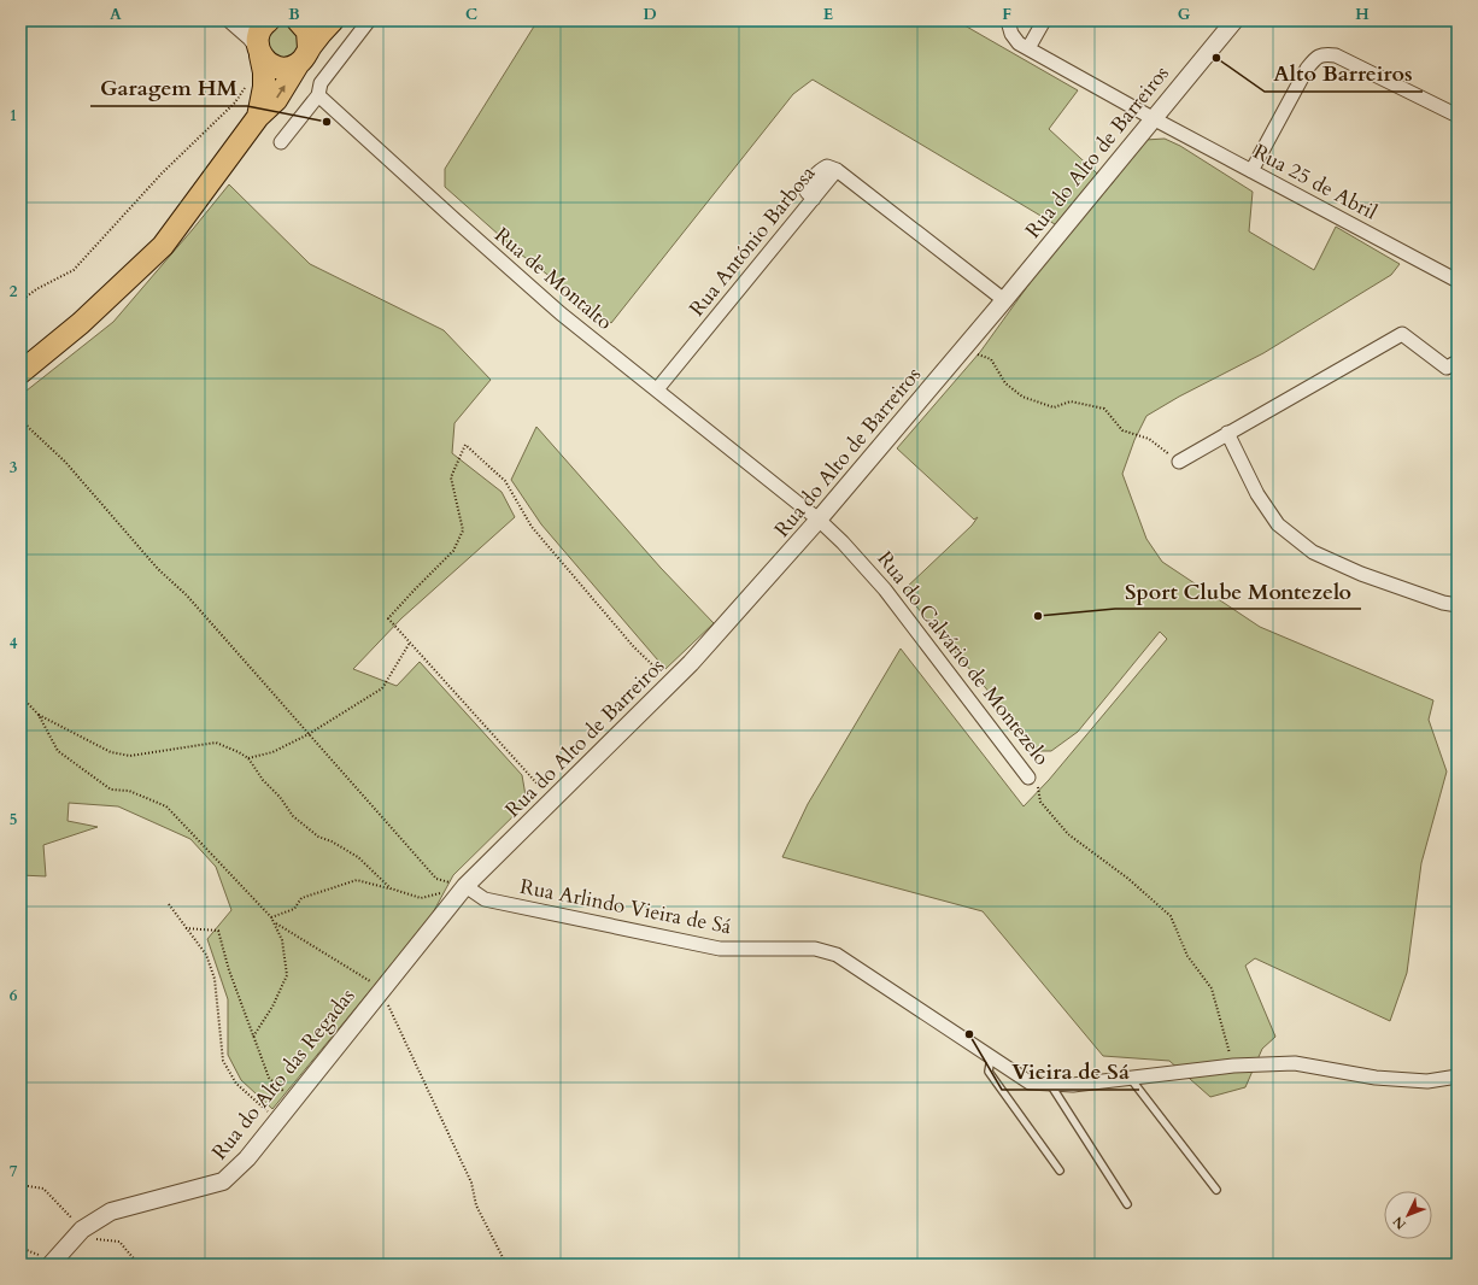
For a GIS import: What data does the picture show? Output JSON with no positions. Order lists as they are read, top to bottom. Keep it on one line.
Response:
{"streets":{"street":["Rua do Alto de Barreiros","Rua 25 de Abril","Rua António Barbosa","Rua de Montalto","Rua do Calvário de Montezelo","Rua Arlindo Vieira de Sá","Rua do Alto das Regadas"]},"crossings":[["Rua do Alto de Barreiros","Rua 25 de Abril"],["Rua do Alto de Barreiros","Rua António Barbosa"],["Rua do Alto de Barreiros","Rua de Montalto"],["Rua do Alto de Barreiros","Rua do Calvário de Montezelo"],["Rua do Alto de Barreiros","Rua Arlindo Vieira de Sá"],["Rua do Alto de Barreiros","Rua do Alto das Regadas"],["Rua António Barbosa","Rua de Montalto"],["Rua de Montalto","Rua do Calvário de Montezelo"],["Rua do Calvário de Montezelo","Rua Arlindo Vieira de Sá"],["Rua Arlindo Vieira de Sá","Rua do Alto das Regadas"]],"places":["Alto Barreiros","Garagem HM","Sport Clube Montezelo","Vieira de Sá"],"north":"bottom left","grid":{"columns":["A","B","C","D","E","F","G","H"],"rows":["1","2","3","4","5","6","7"]}}
